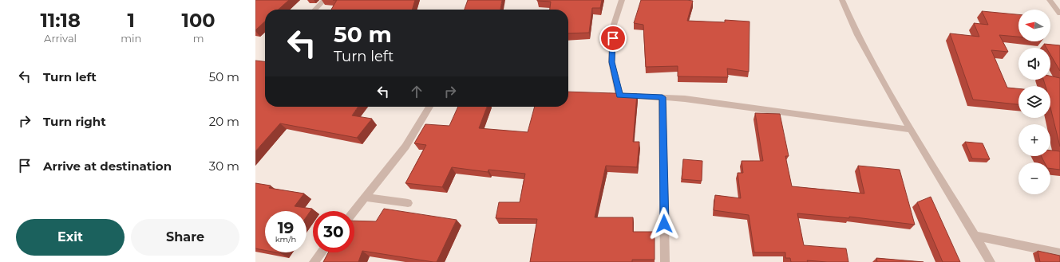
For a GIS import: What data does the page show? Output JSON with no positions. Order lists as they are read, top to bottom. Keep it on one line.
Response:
{"north":"left","page":{"eta":["11:18","Arrival","1","min","100","m"],"map_buttons":["+","−"],"turn":["50 m","Turn left"],"list":[{"name":"Turn left","value":"50 m"},{"name":"Turn right","value":"20 m"},{"name":"Arrive at destination","value":"30 m"}],"speed":"19 km/h","limit":"30","buttons":["Exit","Share"]}}
